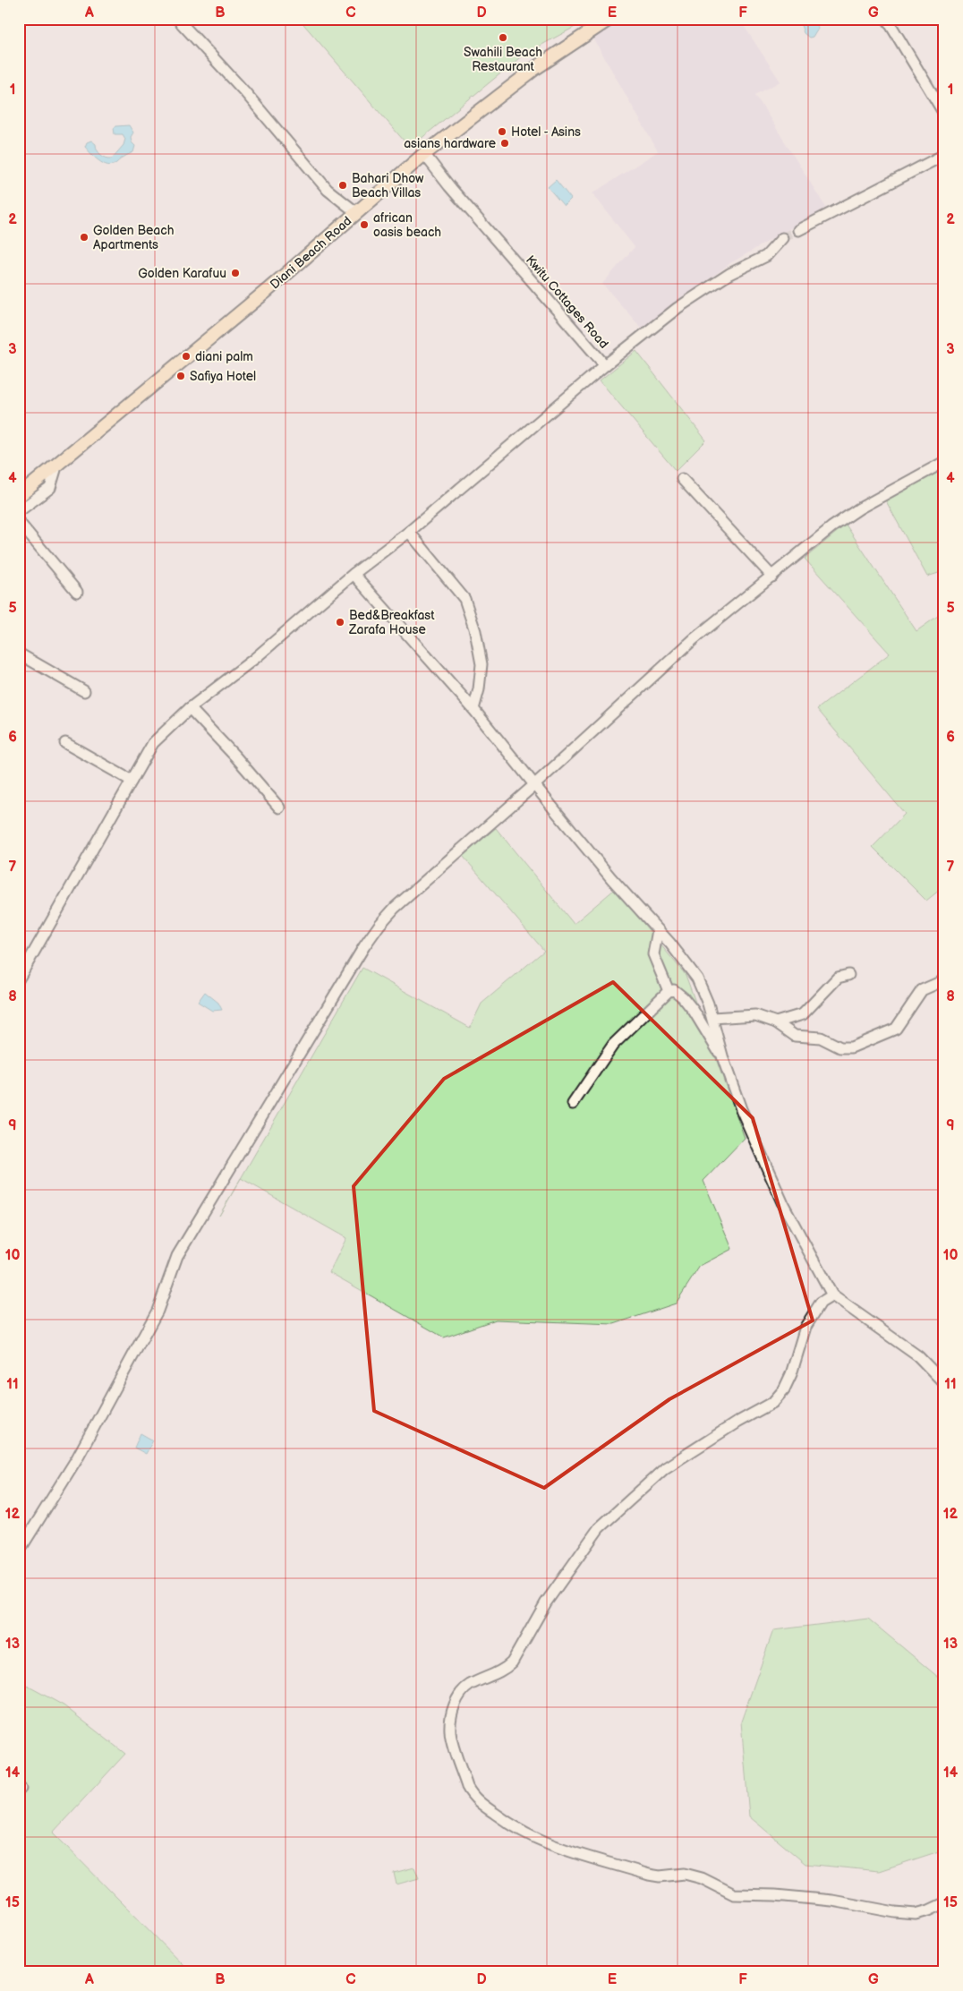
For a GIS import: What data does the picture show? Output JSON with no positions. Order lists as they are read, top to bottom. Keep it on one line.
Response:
{"streets":{"main road":["Diani Beach Road"],"street":["Kwitu Cottages Road"]},"crossings":[["Diani Beach Road","Kwitu Cottages Road"]],"places":["Swahili Beach Restaurant","Hotel - Asins","asians hardware","Bahari Dhow Beach Villas","african oasis beach","Golden Beach Apartments","Golden Karafuu","diani palm","Safiya Hotel","Bed&Breakfast Zarafa House"],"grid":{"columns":["A","B","C","D","E","F","G"],"rows":["1","2","3","4","5","6","7","8","9","10","11","12","13","14","15"]}}
